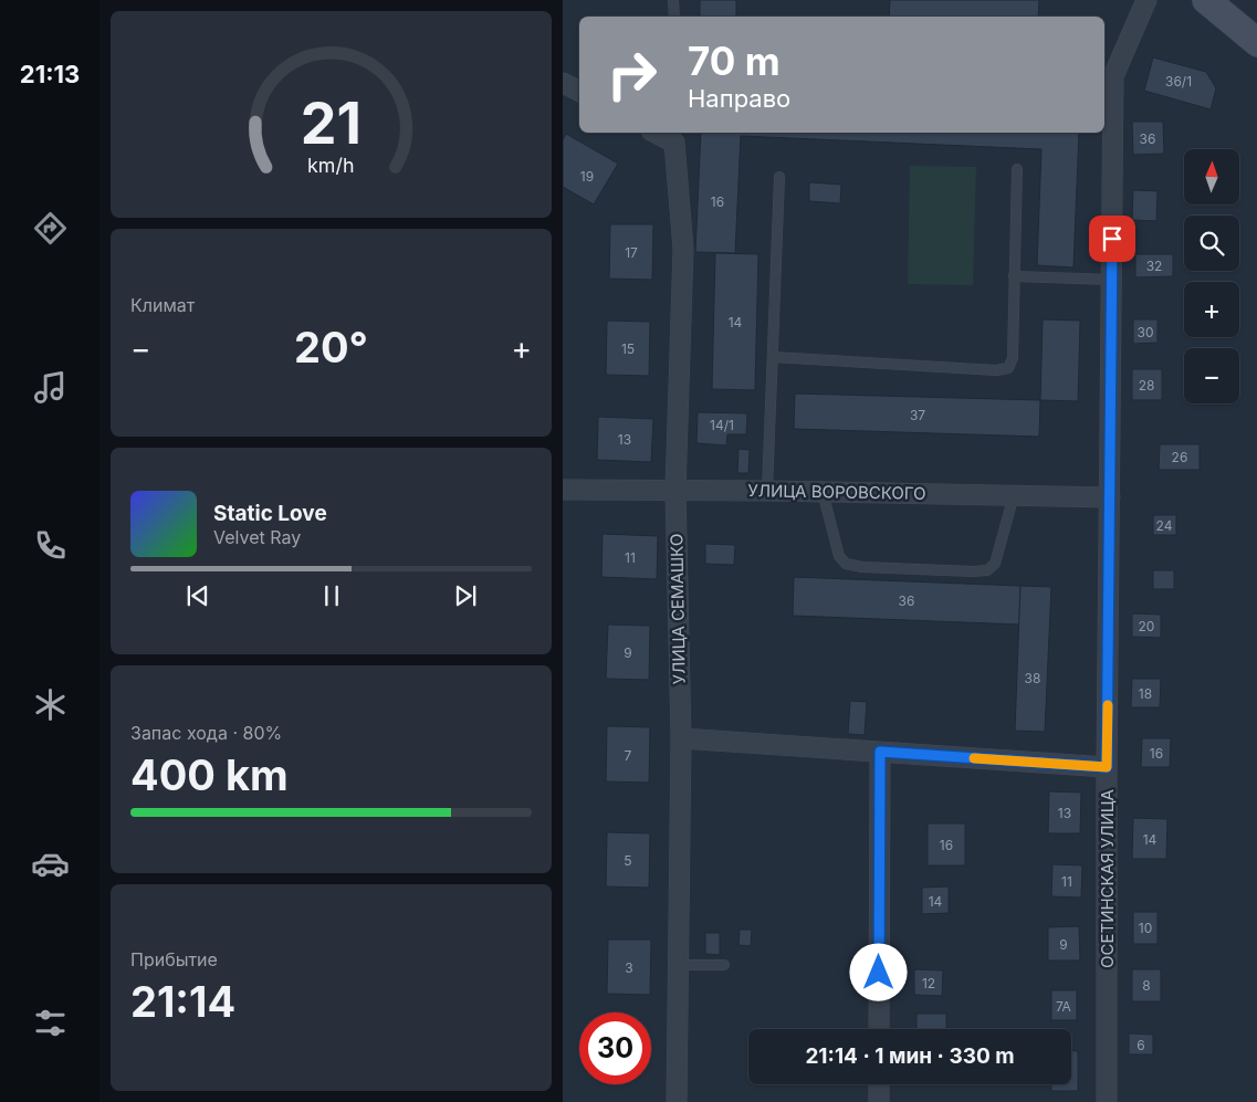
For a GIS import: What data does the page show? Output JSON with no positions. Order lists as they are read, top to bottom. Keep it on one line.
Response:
{"streets":{"street":["УЛИЦА ВОРОВСКОГО","УЛИЦА СЕМАШКО","ОСЕТИНСКАЯ УЛИЦА"]},"crossings":[["УЛИЦА ВОРОВСКОГО","УЛИЦА СЕМАШКО"],["УЛИЦА ВОРОВСКОГО","ОСЕТИНСКАЯ УЛИЦА"]],"house_numbers":["36/1","36","19","16","17","32","14","30","15","28","37","14/1","13","26","24","11","36","20","9","38","18","16","7","13","14","16","5","11","14","10","9","3","12","8","7А","6"],"north":"top","page":{"tabs":"21:13","turn":["70 m","Направо"],"map_buttons":["+","−"],"tile":["Климат",["Запас хода · 80%","400 km"],["Прибытие","21:14"]],"heat":["−","20°","+"],"song":["Static Love","Velvet Ray"],"limit":"30","trip":"21:14 · 1 мин · 330 m","gauge":["21","km/h"]}}
